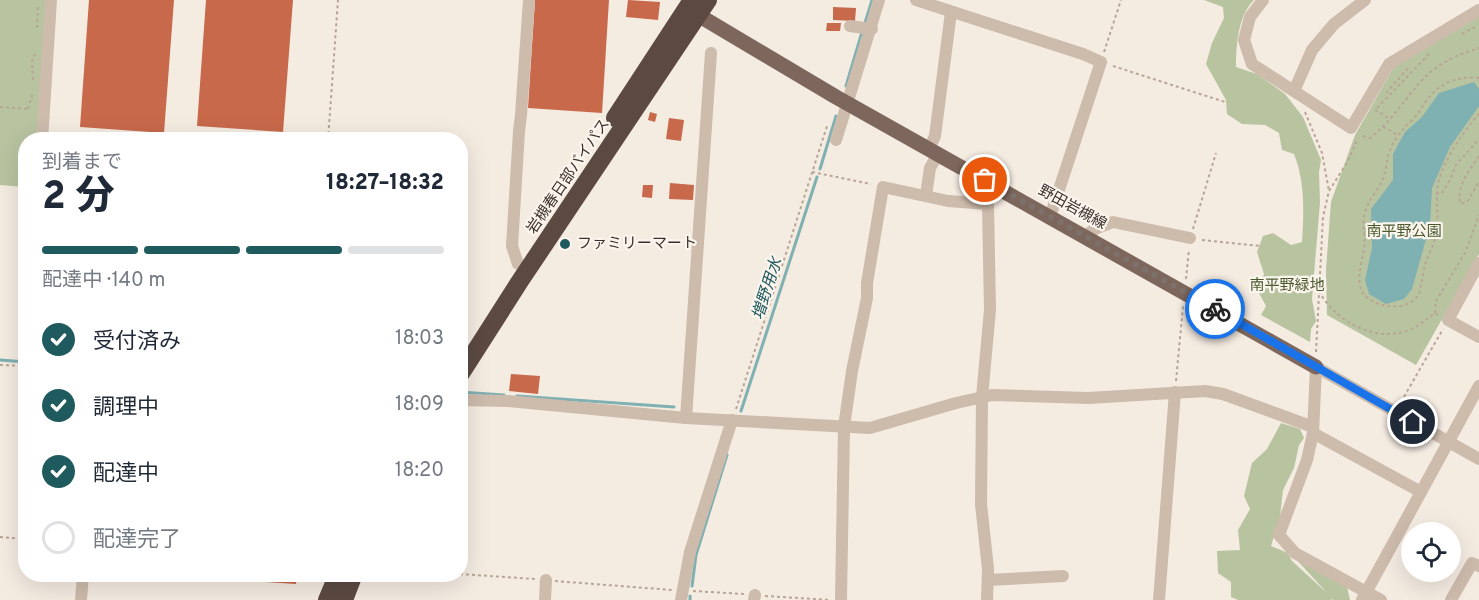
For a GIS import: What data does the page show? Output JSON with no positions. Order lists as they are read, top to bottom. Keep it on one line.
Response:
{"streets":{"highway":["岩槻春日部バイパス"],"main road":["野田岩槻線"]},"crossings":[["岩槻春日部バイパス","野田岩槻線"]],"water":["増野用水"],"parks":["南平野公園","南平野緑地"],"places":["ファミリーマート"],"page":{"heading":["2 分","到着まで","18:27–18:32"],"bar":"配達中 · 140 m","list":[["受付済み","18:03"],["調理中","18:09"],["配達中","18:20"],"配達完了"]}}
